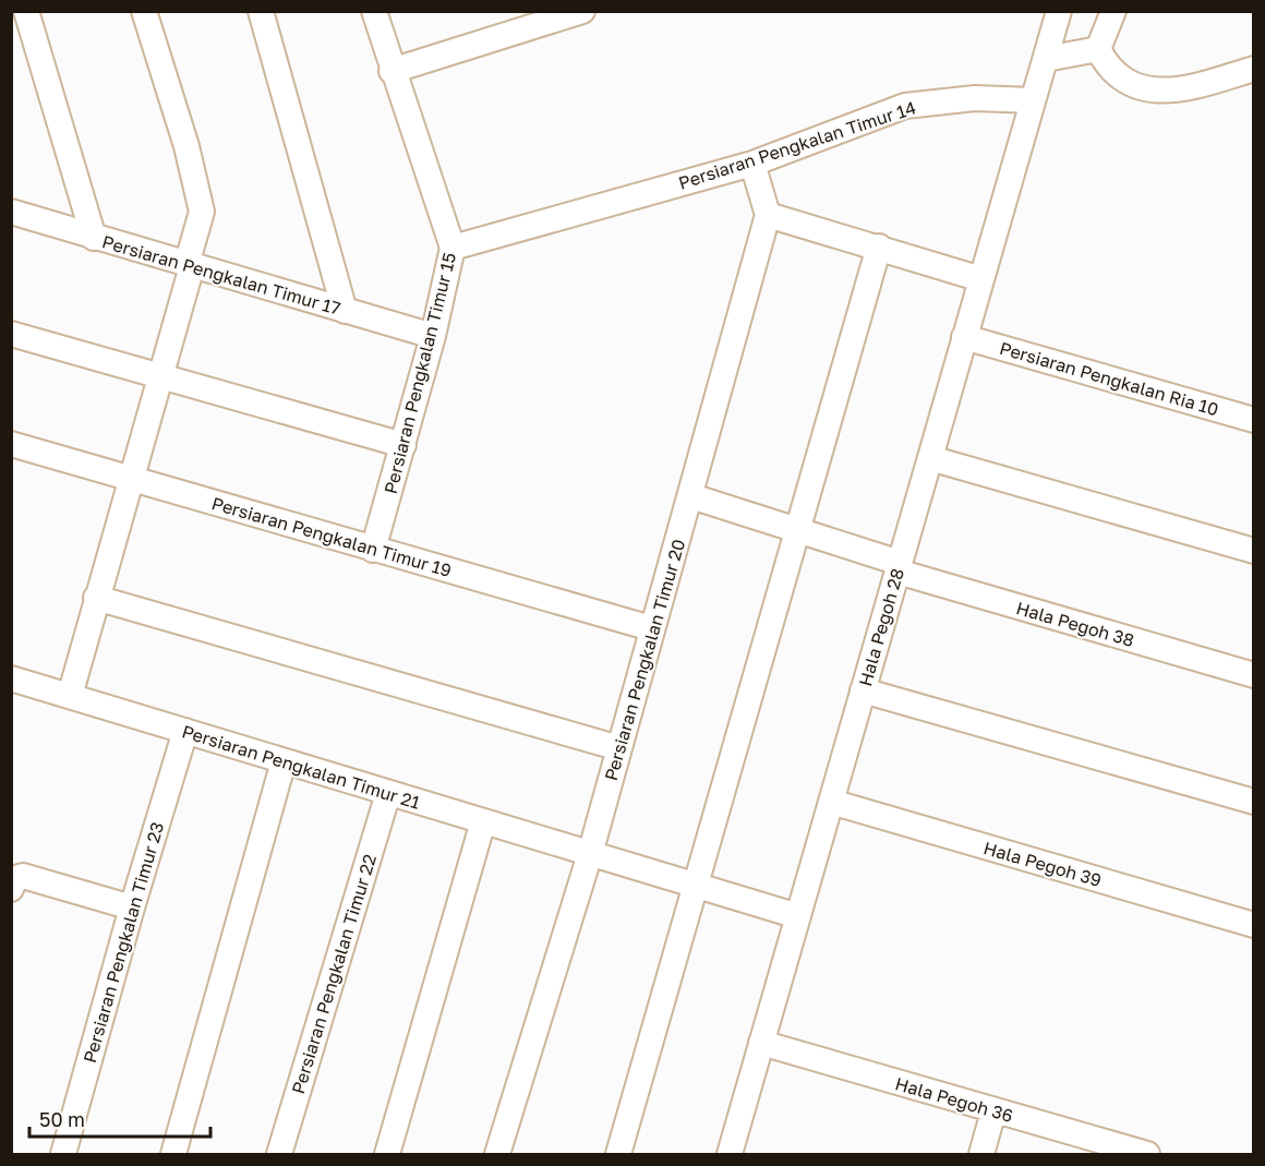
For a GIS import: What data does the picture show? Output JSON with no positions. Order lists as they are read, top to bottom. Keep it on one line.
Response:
{"streets":{"street":["Persiaran Pengkalan Timur 14","Persiaran Pengkalan Timur 17","Persiaran Pengkalan Timur 15","Persiaran Pengkalan Ria 10","Persiaran Pengkalan Timur 19","Hala Pegoh 38","Hala Pegoh 28","Persiaran Pengkalan Timur 20","Persiaran Pengkalan Timur 21","Hala Pegoh 39","Persiaran Pengkalan Timur 23","Persiaran Pengkalan Timur 22","Hala Pegoh 36"]},"crossings":[["Persiaran Pengkalan Timur 14","Persiaran Pengkalan Timur 15"],["Persiaran Pengkalan Timur 14","Hala Pegoh 28"],["Persiaran Pengkalan Timur 17","Persiaran Pengkalan Timur 15"],["Persiaran Pengkalan Timur 15","Persiaran Pengkalan Timur 19"],["Persiaran Pengkalan Ria 10","Hala Pegoh 28"],["Persiaran Pengkalan Timur 19","Persiaran Pengkalan Timur 20"],["Hala Pegoh 38","Hala Pegoh 28"],["Hala Pegoh 38","Persiaran Pengkalan Timur 20"],["Hala Pegoh 28","Persiaran Pengkalan Timur 21"],["Hala Pegoh 28","Hala Pegoh 39"],["Hala Pegoh 28","Hala Pegoh 36"],["Persiaran Pengkalan Timur 20","Persiaran Pengkalan Timur 21"],["Persiaran Pengkalan Timur 21","Persiaran Pengkalan Timur 23"],["Persiaran Pengkalan Timur 21","Persiaran Pengkalan Timur 22"]],"scale_bar":"50 m"}
